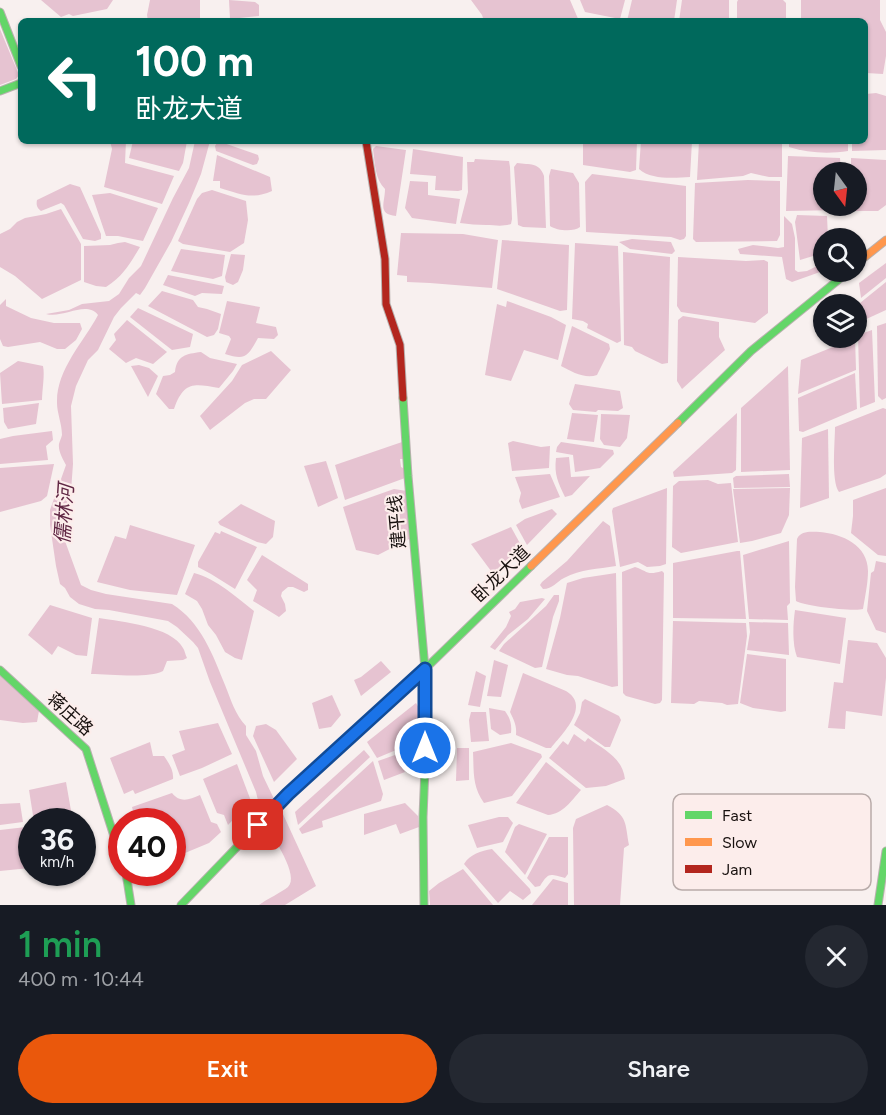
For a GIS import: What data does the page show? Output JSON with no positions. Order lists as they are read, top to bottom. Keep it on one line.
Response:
{"streets":{"street":["建平线","卧龙大道","蒋庄路"]},"crossings":[["建平线","卧龙大道"]],"water":["儒林河"],"legend":["Fast","Slow","Jam"],"north":"bottom","page":{"turn":["100 m","卧龙大道"],"speed":"36 km/h","limit":"40","heading":["1 min","400 m · 10:44"],"buttons":["Exit","Share"]}}
